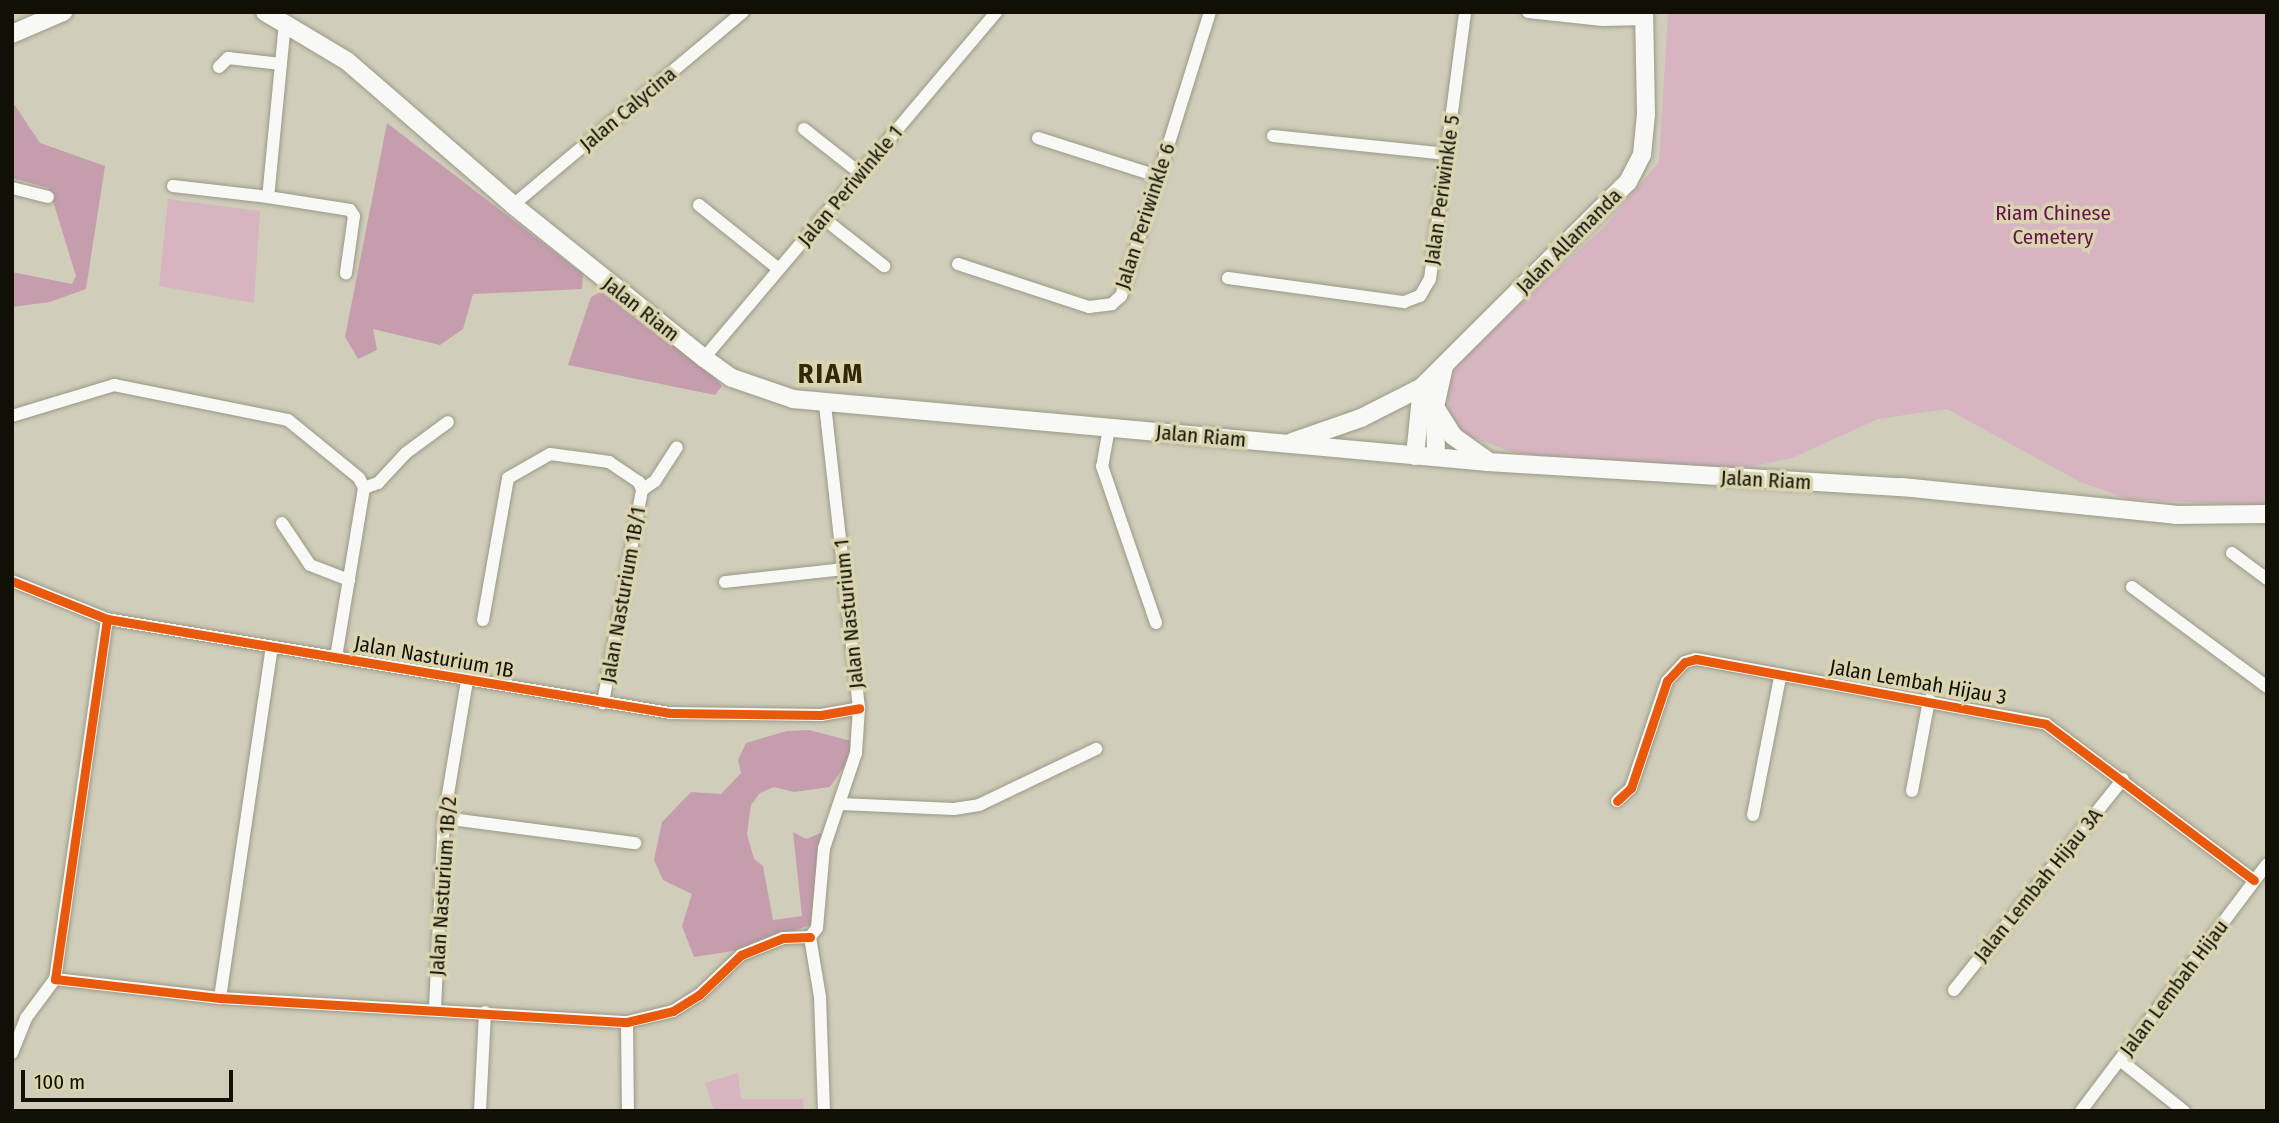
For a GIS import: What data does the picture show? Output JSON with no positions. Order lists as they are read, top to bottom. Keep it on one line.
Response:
{"streets":{"main road":["Jalan Allamanda","Jalan Riam"],"street":["Jalan Calycina","Jalan Periwinkle 1","Jalan Periwinkle 5","Jalan Periwinkle 6","Jalan Nasturium 1B/1","Jalan Nasturium 1","Jalan Nasturium 1B","Jalan Lembah Hijau 3","Jalan Lembah Hijau 3A","Jalan Nasturium 1B/2","Jalan Lembah Hijau"]},"crossings":[["Jalan Calycina","Jalan Riam"],["Jalan Periwinkle 1","Jalan Riam"],["Jalan Allamanda","Jalan Riam"],["Jalan Riam","Jalan Nasturium 1"],["Jalan Nasturium 1B/1","Jalan Nasturium 1B"],["Jalan Nasturium 1","Jalan Nasturium 1B"],["Jalan Nasturium 1B","Jalan Nasturium 1B/2"],["Jalan Lembah Hijau 3","Jalan Lembah Hijau 3A"],["Jalan Lembah Hijau 3","Jalan Lembah Hijau"]],"districts":["RIAM"],"parks":["Riam Chinese Cemetery"],"scale_bar":"100 m"}
